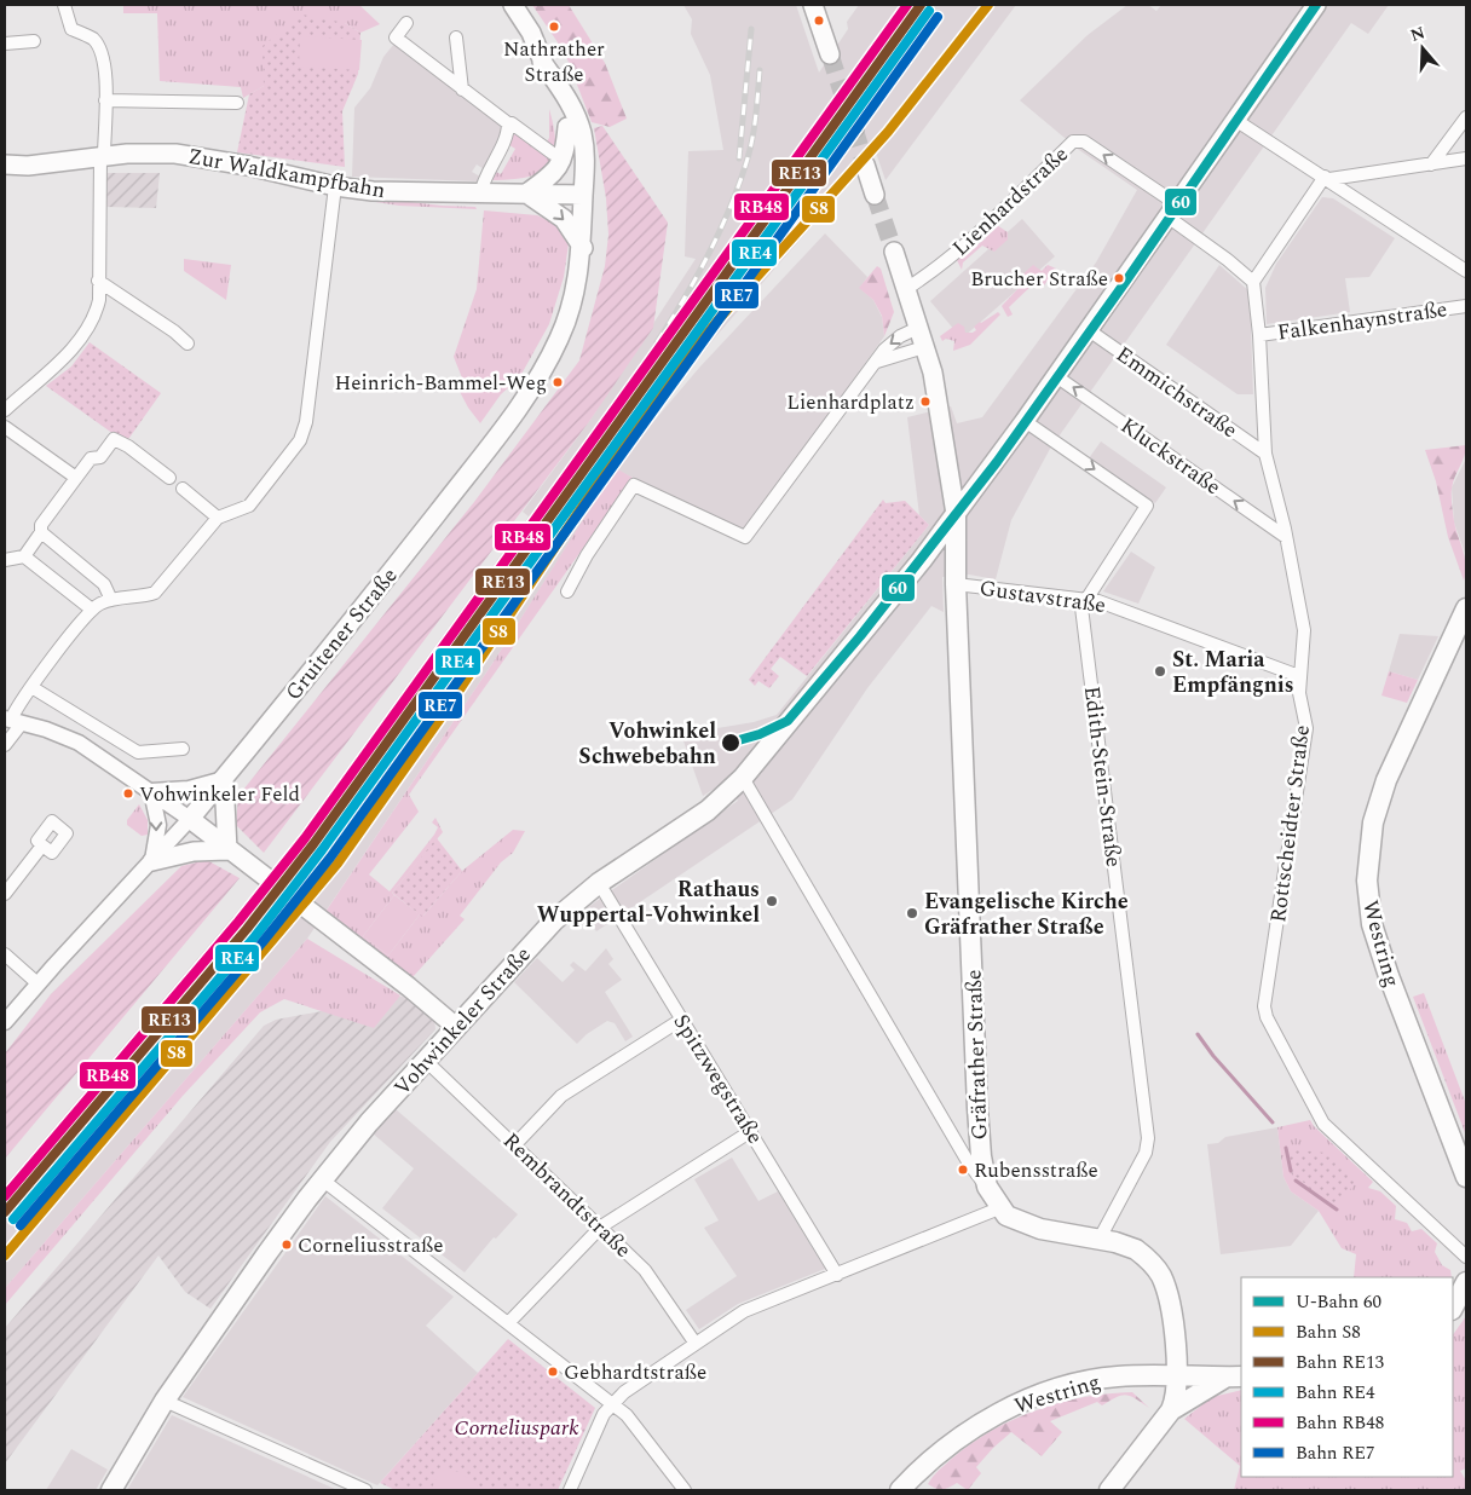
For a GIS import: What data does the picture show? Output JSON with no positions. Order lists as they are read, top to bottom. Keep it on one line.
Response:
{"streets":{"main road":["Zur Waldkampfbahn","Gruitener Straße","Westring","Vohwinkeler Straße","Gräfrather Straße"],"street":["Lienhardstraße","Falkenhaynstraße","Emmichstraße","Kluckstraße","Gustavstraße","Edith-Stein-Straße","Rottscheidter Straße","Spitzwegstraße","Rembrandtstraße"]},"crossings":[["Zur Waldkampfbahn","Gruitener Straße"],["Falkenhaynstraße","Rottscheidter Straße"],["Emmichstraße","Rottscheidter Straße"],["Kluckstraße","Rottscheidter Straße"],["Gustavstraße","Edith-Stein-Straße"],["Gustavstraße","Rottscheidter Straße"],["Gustavstraße","Gräfrather Straße"],["Vohwinkeler Straße","Gräfrather Straße"],["Vohwinkeler Straße","Spitzwegstraße"],["Vohwinkeler Straße","Rembrandtstraße"]],"one_way":["Lienhardstraße","Kluckstraße"],"parks":["Corneliuspark"],"places":["Nathrather Straße","Brucher Straße","Heinrich-Bammel-Weg","Lienhardplatz","St. Maria Empfängnis","Vohwinkel Schwebebahn","Vohwinkeler Feld","Rathaus Wuppertal-Vohwinkel","Evangelische Kirche Gräfrather Straße","Rubensstraße","Corneliusstraße","Gebhardtstraße"],"lines":["metro line 60","rail line S8","rail line RE13","rail line RB48","rail line RE4","rail line RE7"],"legend":["U-Bahn 60","Bahn S8","Bahn RE13","Bahn RE4","Bahn RB48","Bahn RE7"],"north":"top"}
